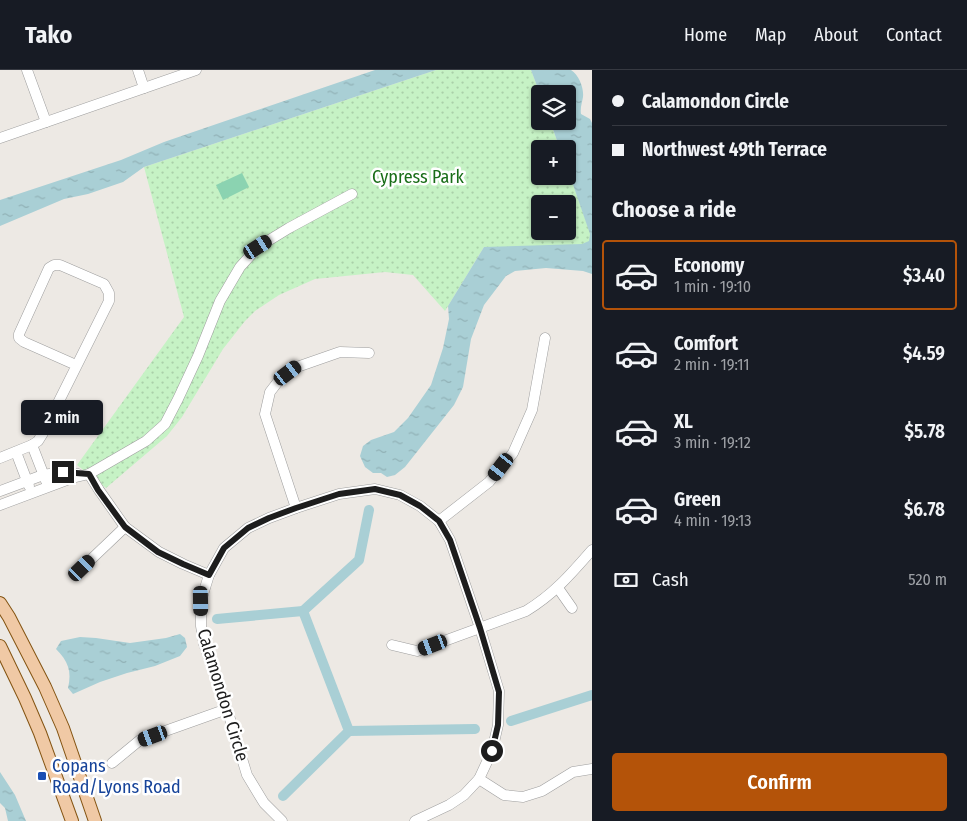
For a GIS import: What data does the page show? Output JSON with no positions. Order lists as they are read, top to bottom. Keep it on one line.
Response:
{"streets":{"street":["Calamondon Circle"]},"parks":["Cypress Park"],"places":{"transit":["Copans Road/Lyons Road"]},"page":{"header":"Tako","nav":["Home","Map","About","Contact"],"banner":["Calamondon Circle","Northwest 49th Terrace"],"map_buttons":["+","−"],"heading":"Choose a ride","list":[{"name":"Economy","note":"1 min · 19:10","value":"$3.40"},{"name":"Comfort","note":"2 min · 19:11","value":"$4.59"},{"name":"XL","note":"3 min · 19:12","value":"$5.78"},{"name":"Green","note":"4 min · 19:13","value":"$6.78"}],"bubble":"2 min","pay":["Cash","520 m"],"buttons":"Confirm"}}
